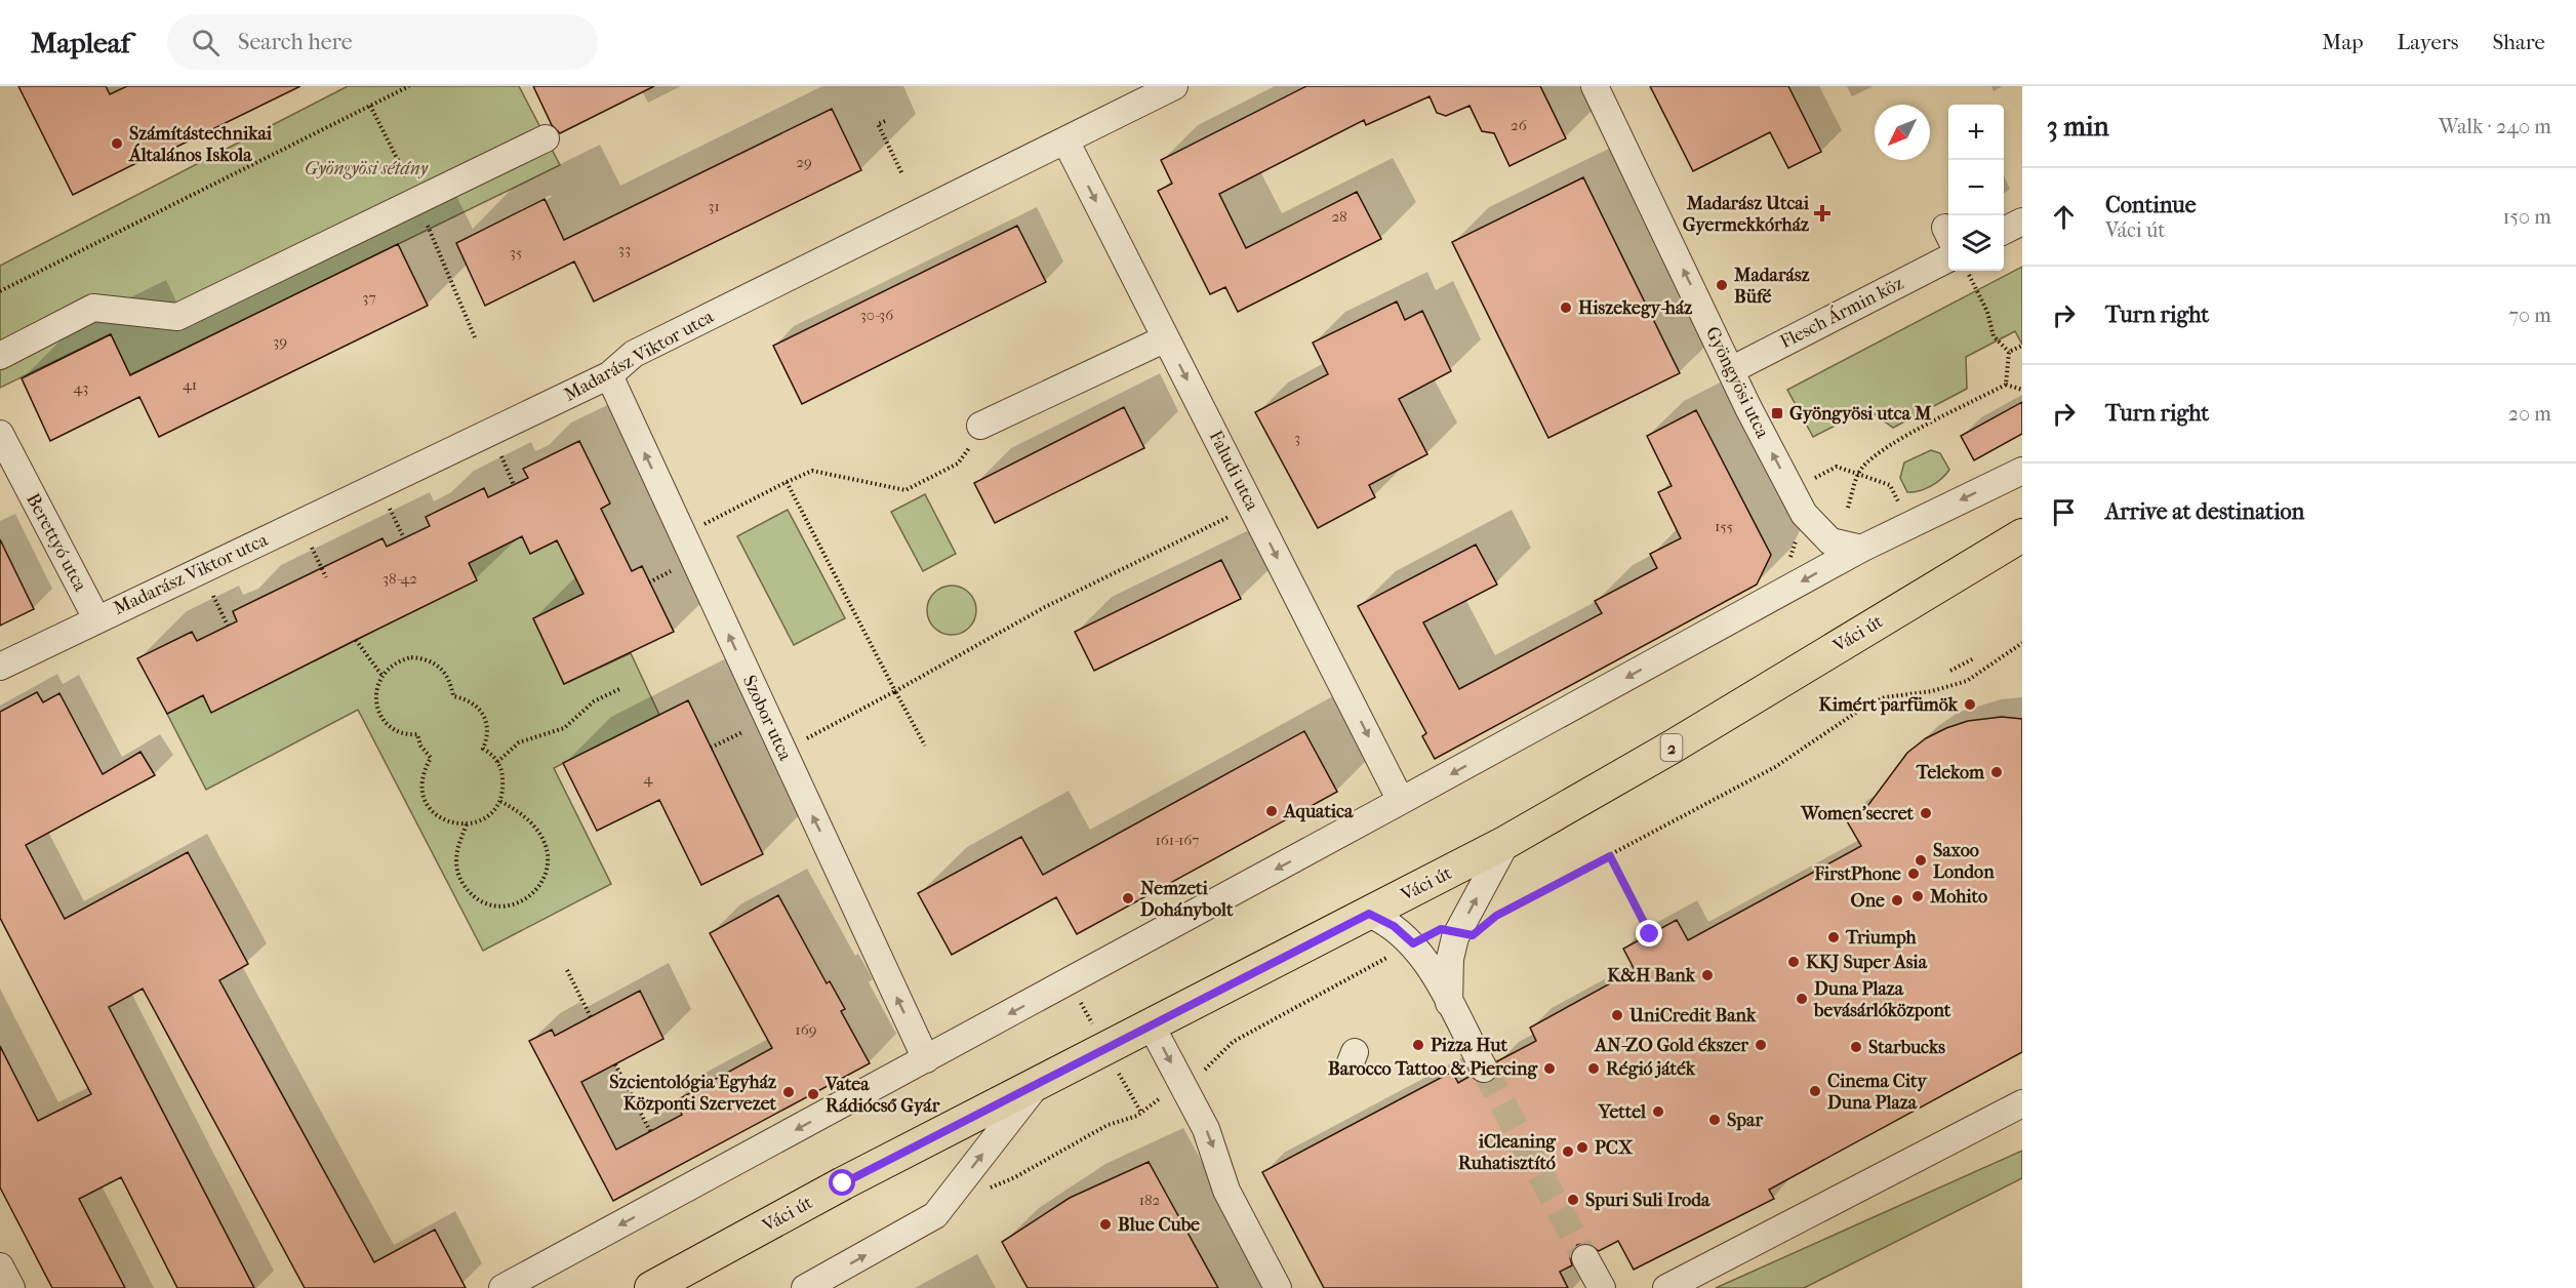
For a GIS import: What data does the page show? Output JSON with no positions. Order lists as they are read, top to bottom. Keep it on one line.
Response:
{"streets":{"main road":["Váci út","2"],"street":["Flesch Ármin köz","Madarász Viktor utca","Gyöngyösi utca","Faludi utca","Berettyó utca","Szobor utca"]},"crossings":[["Flesch Ármin köz","Gyöngyösi utca"],["Madarász Viktor utca","Faludi utca"],["Madarász Viktor utca","Berettyó utca"],["Madarász Viktor utca","Szobor utca"]],"one_way":["Gyöngyösi utca","Faludi utca","Szobor utca"],"parks":["Gyöngyösi sétány"],"places":{"other":["Számítástechnikai Általános Iskola","Madarász Büfé","Hiszekegy-ház","Kimért parfümök","Telekom","Aquatica","Women'secret","Saxoo London","FirstPhone","Mohito","Nemzeti Dohánybolt","One","Triumph","KKJ Super Asia","K&H Bank","Duna Plaza bevásárlóközpont","UniCredit Bank","Pizza Hut","AN-ZO Gold ékszer","Starbucks","Barocco Tattoo & Piercing","Régió játék","Cinema City Duna Plaza","Szcientológia Egyház Központi Szervezet","Vatea Rádiócső Gyár","Yettel","Spar","PCX","iCleaning Ruhatisztító","Spuri Suli Iroda","Blue Cube"],"health":["Madarász Utcai Gyermekkórház"],"transit":["Gyöngyösi utca M"]},"house_numbers":["26","29","31","28","33","35","37","30-36","39","41","43","3","155","38-42","4","161-167","169","182"],"north":"bottom left","page":{"header":"Mapleaf","search":"Search here","nav":["Map","Layers","Share"],"heading":["3 min","Walk · 240 m"],"map_buttons":["+","−"],"list":[["Continue","Váci út","150 m"],["Turn right","70 m"],["Turn right","20 m"],"Arrive at destination"]}}
